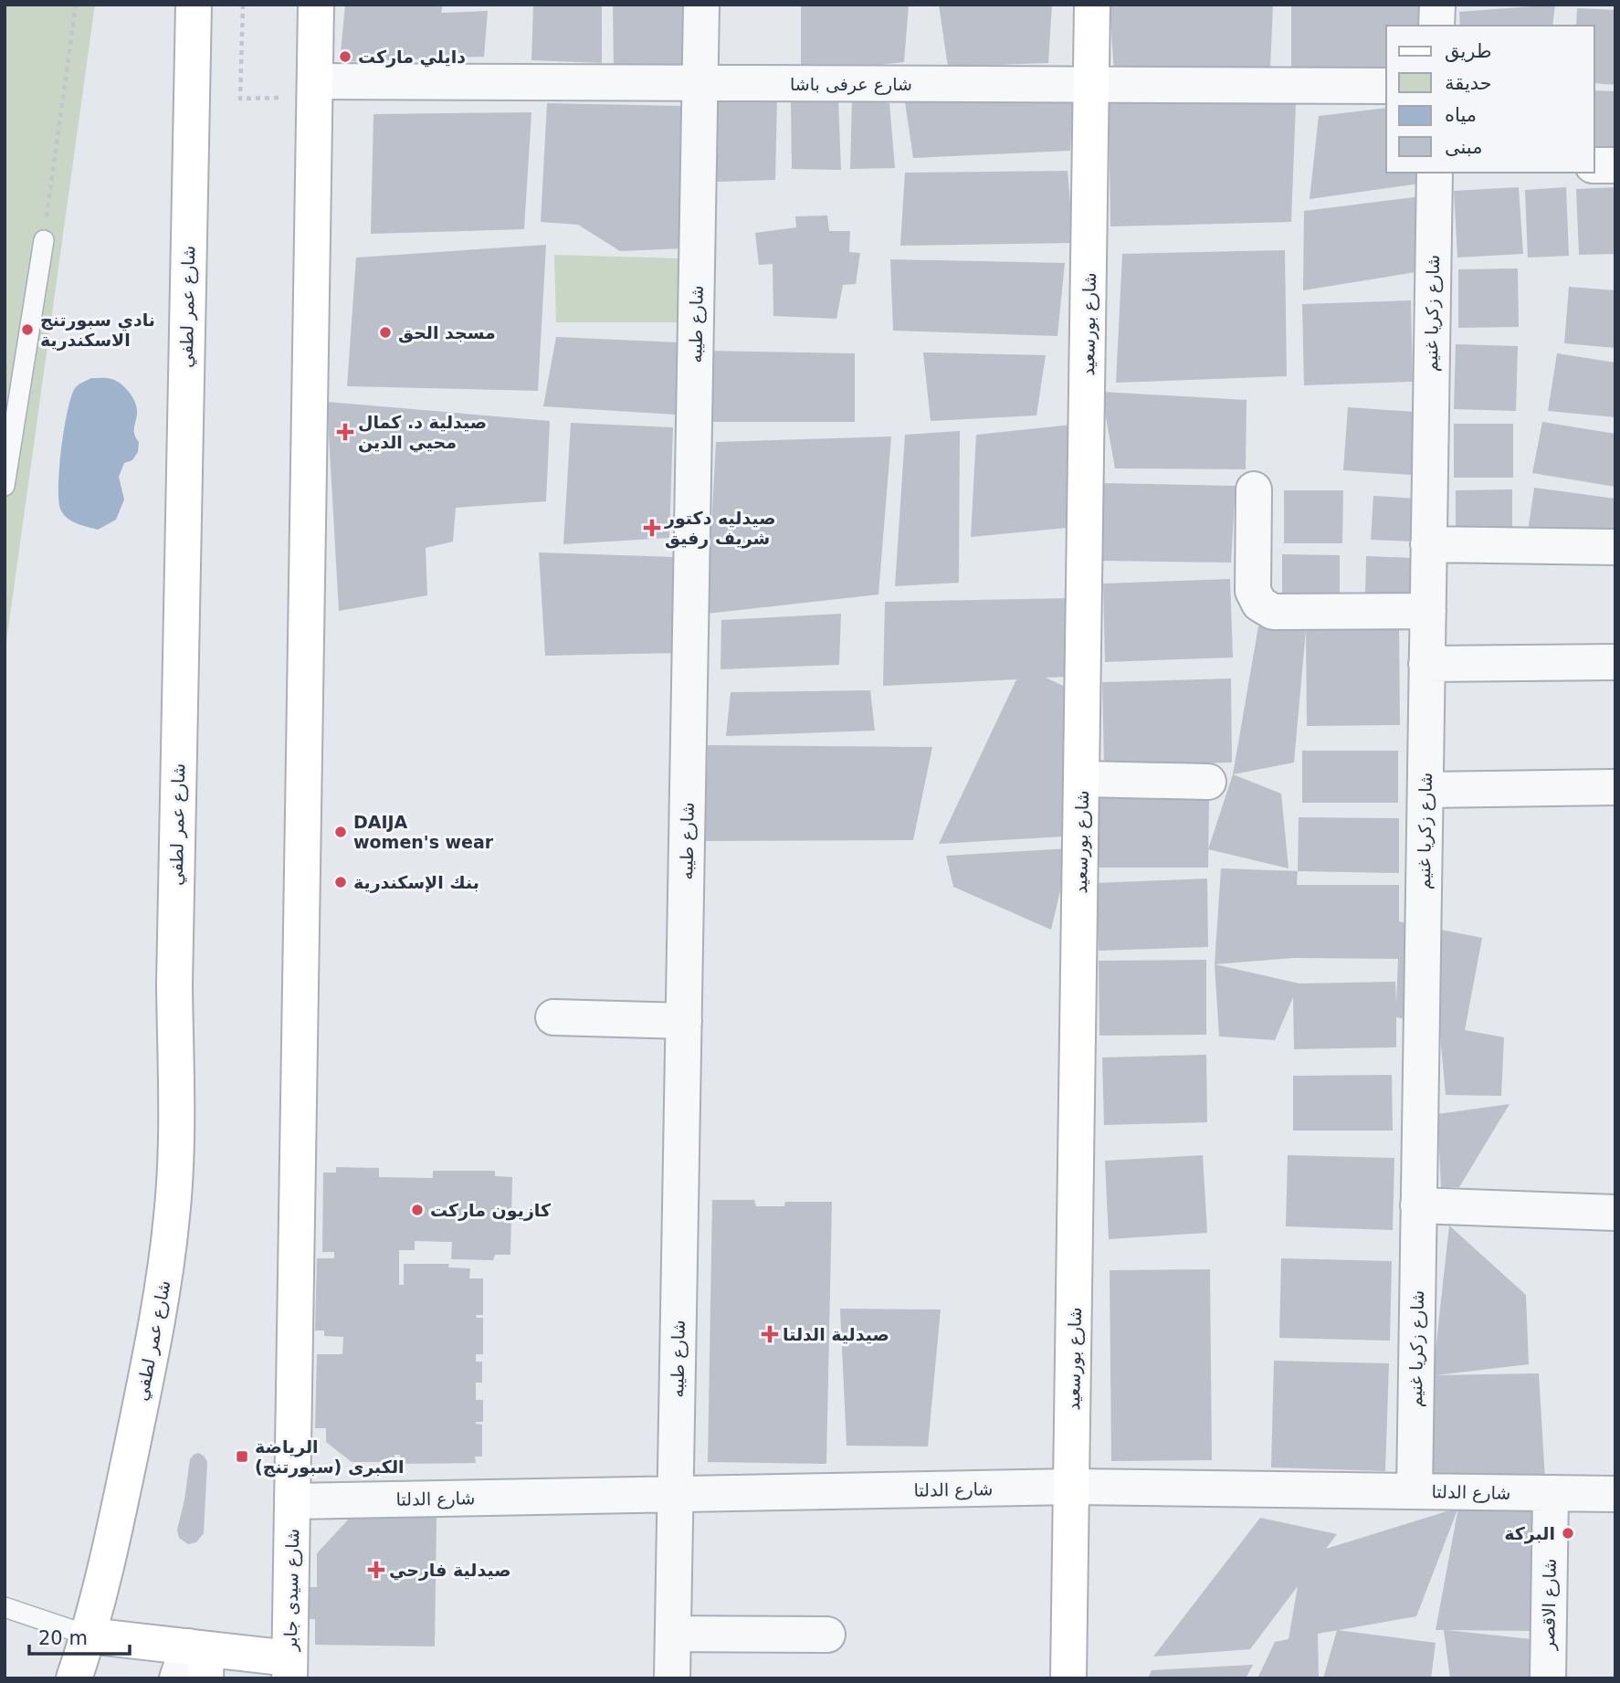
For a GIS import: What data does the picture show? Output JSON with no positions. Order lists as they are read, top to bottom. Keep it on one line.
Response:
{"streets":{"street":["شارع عرفى باشا","شارع عمر لطفي","شارع زكريا غنيم","شارع طيبه","شارع بورسعيد","شارع الدلتا","شارع سيدى جابر","شارع الاقصر"]},"crossings":[["شارع عرفى باشا","شارع طيبه"],["شارع عرفى باشا","شارع بورسعيد"],["شارع زكريا غنيم","شارع الدلتا"],["شارع طيبه","شارع الدلتا"],["شارع بورسعيد","شارع الدلتا"],["شارع الدلتا","شارع سيدى جابر"],["شارع الدلتا","شارع الاقصر"]],"places":{"other":["دايلي ماركت","نادي سبورتنج الاسكندرية","مسجد الحق","DAIJA women's wear","بنك الإسكندرية","كازيون ماركت","البركة"],"health":["صيدلية د. كمال محيي الدين","صيدليه دكتور شريف رفيق","صيدلية الدلتا","صيدلية فارحي"],"transit":["الرياضة (سبورتنج) الكبرى"]},"legend":["طريق","حديقة","مياه","مبنى"],"scale_bar":"20 m"}
